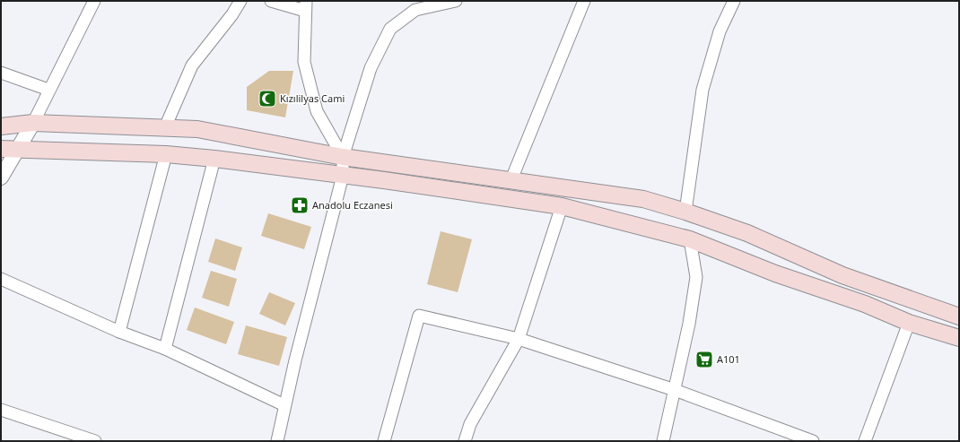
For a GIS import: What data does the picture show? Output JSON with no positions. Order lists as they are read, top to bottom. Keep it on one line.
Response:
{"places":{"mosque":["Kızılilyas Cami"],"pharmacy":["Anadolu Eczanesi"],"supermarket":["A101"]}}
